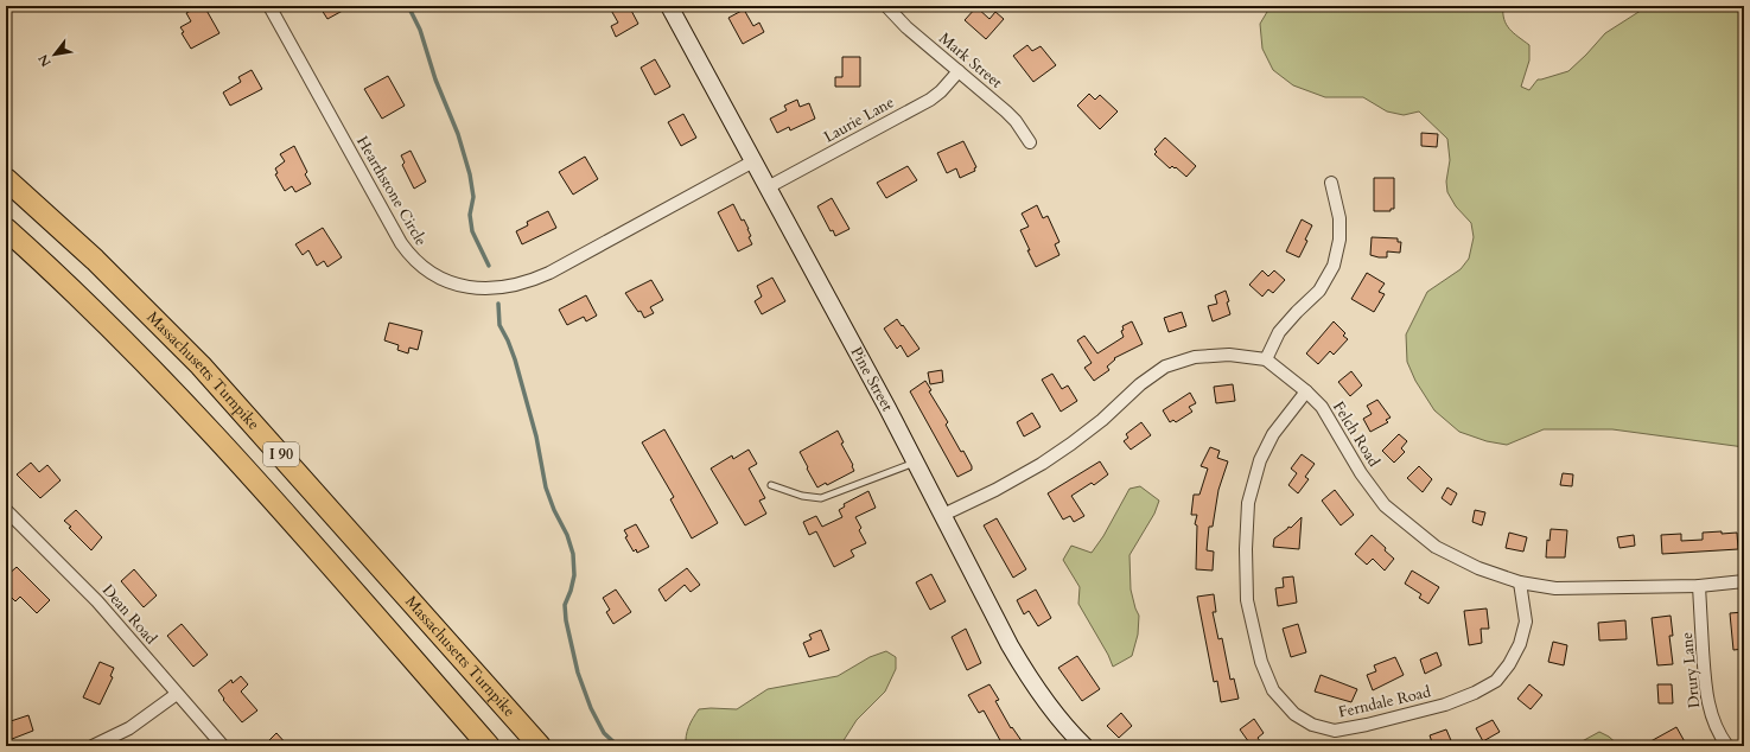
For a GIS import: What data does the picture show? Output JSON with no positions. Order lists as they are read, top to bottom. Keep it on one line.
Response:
{"streets":{"highway":["Massachusetts Turnpike","I 90"],"main road":["Pine Street"],"street":["Mark Street","Laurie Lane","Hearthstone Circle","Felch Road","Dean Road","Drury Lane","Ferndale Road"]},"crossings":[["Mark Street","Laurie Lane"],["Laurie Lane","Pine Street"],["Hearthstone Circle","Pine Street"],["Felch Road","Drury Lane"],["Felch Road","Ferndale Road"]],"north":"bottom left"}
